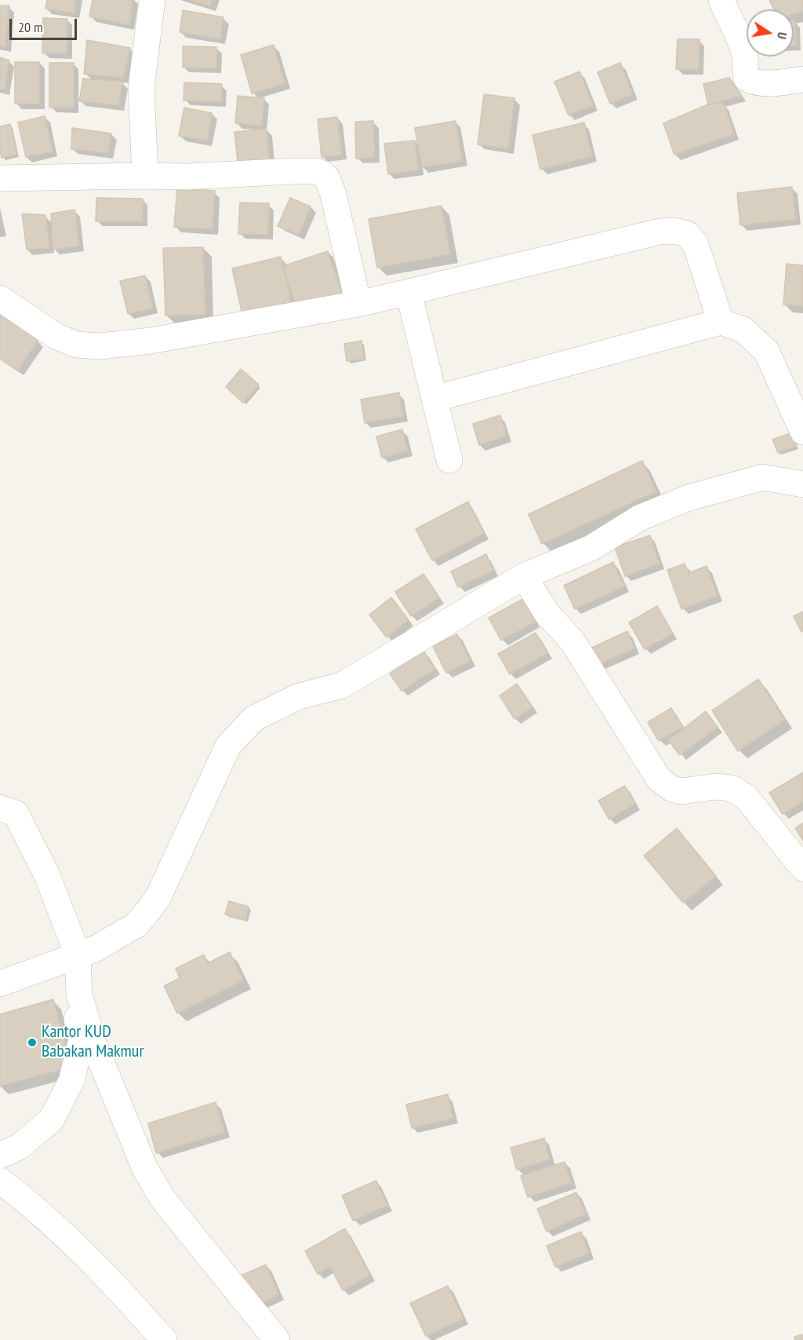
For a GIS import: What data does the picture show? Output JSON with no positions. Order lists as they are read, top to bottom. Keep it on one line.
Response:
{"places":["Kantor KUD Babakan Makmur"],"scale_bar":"20 m","north":"right"}
